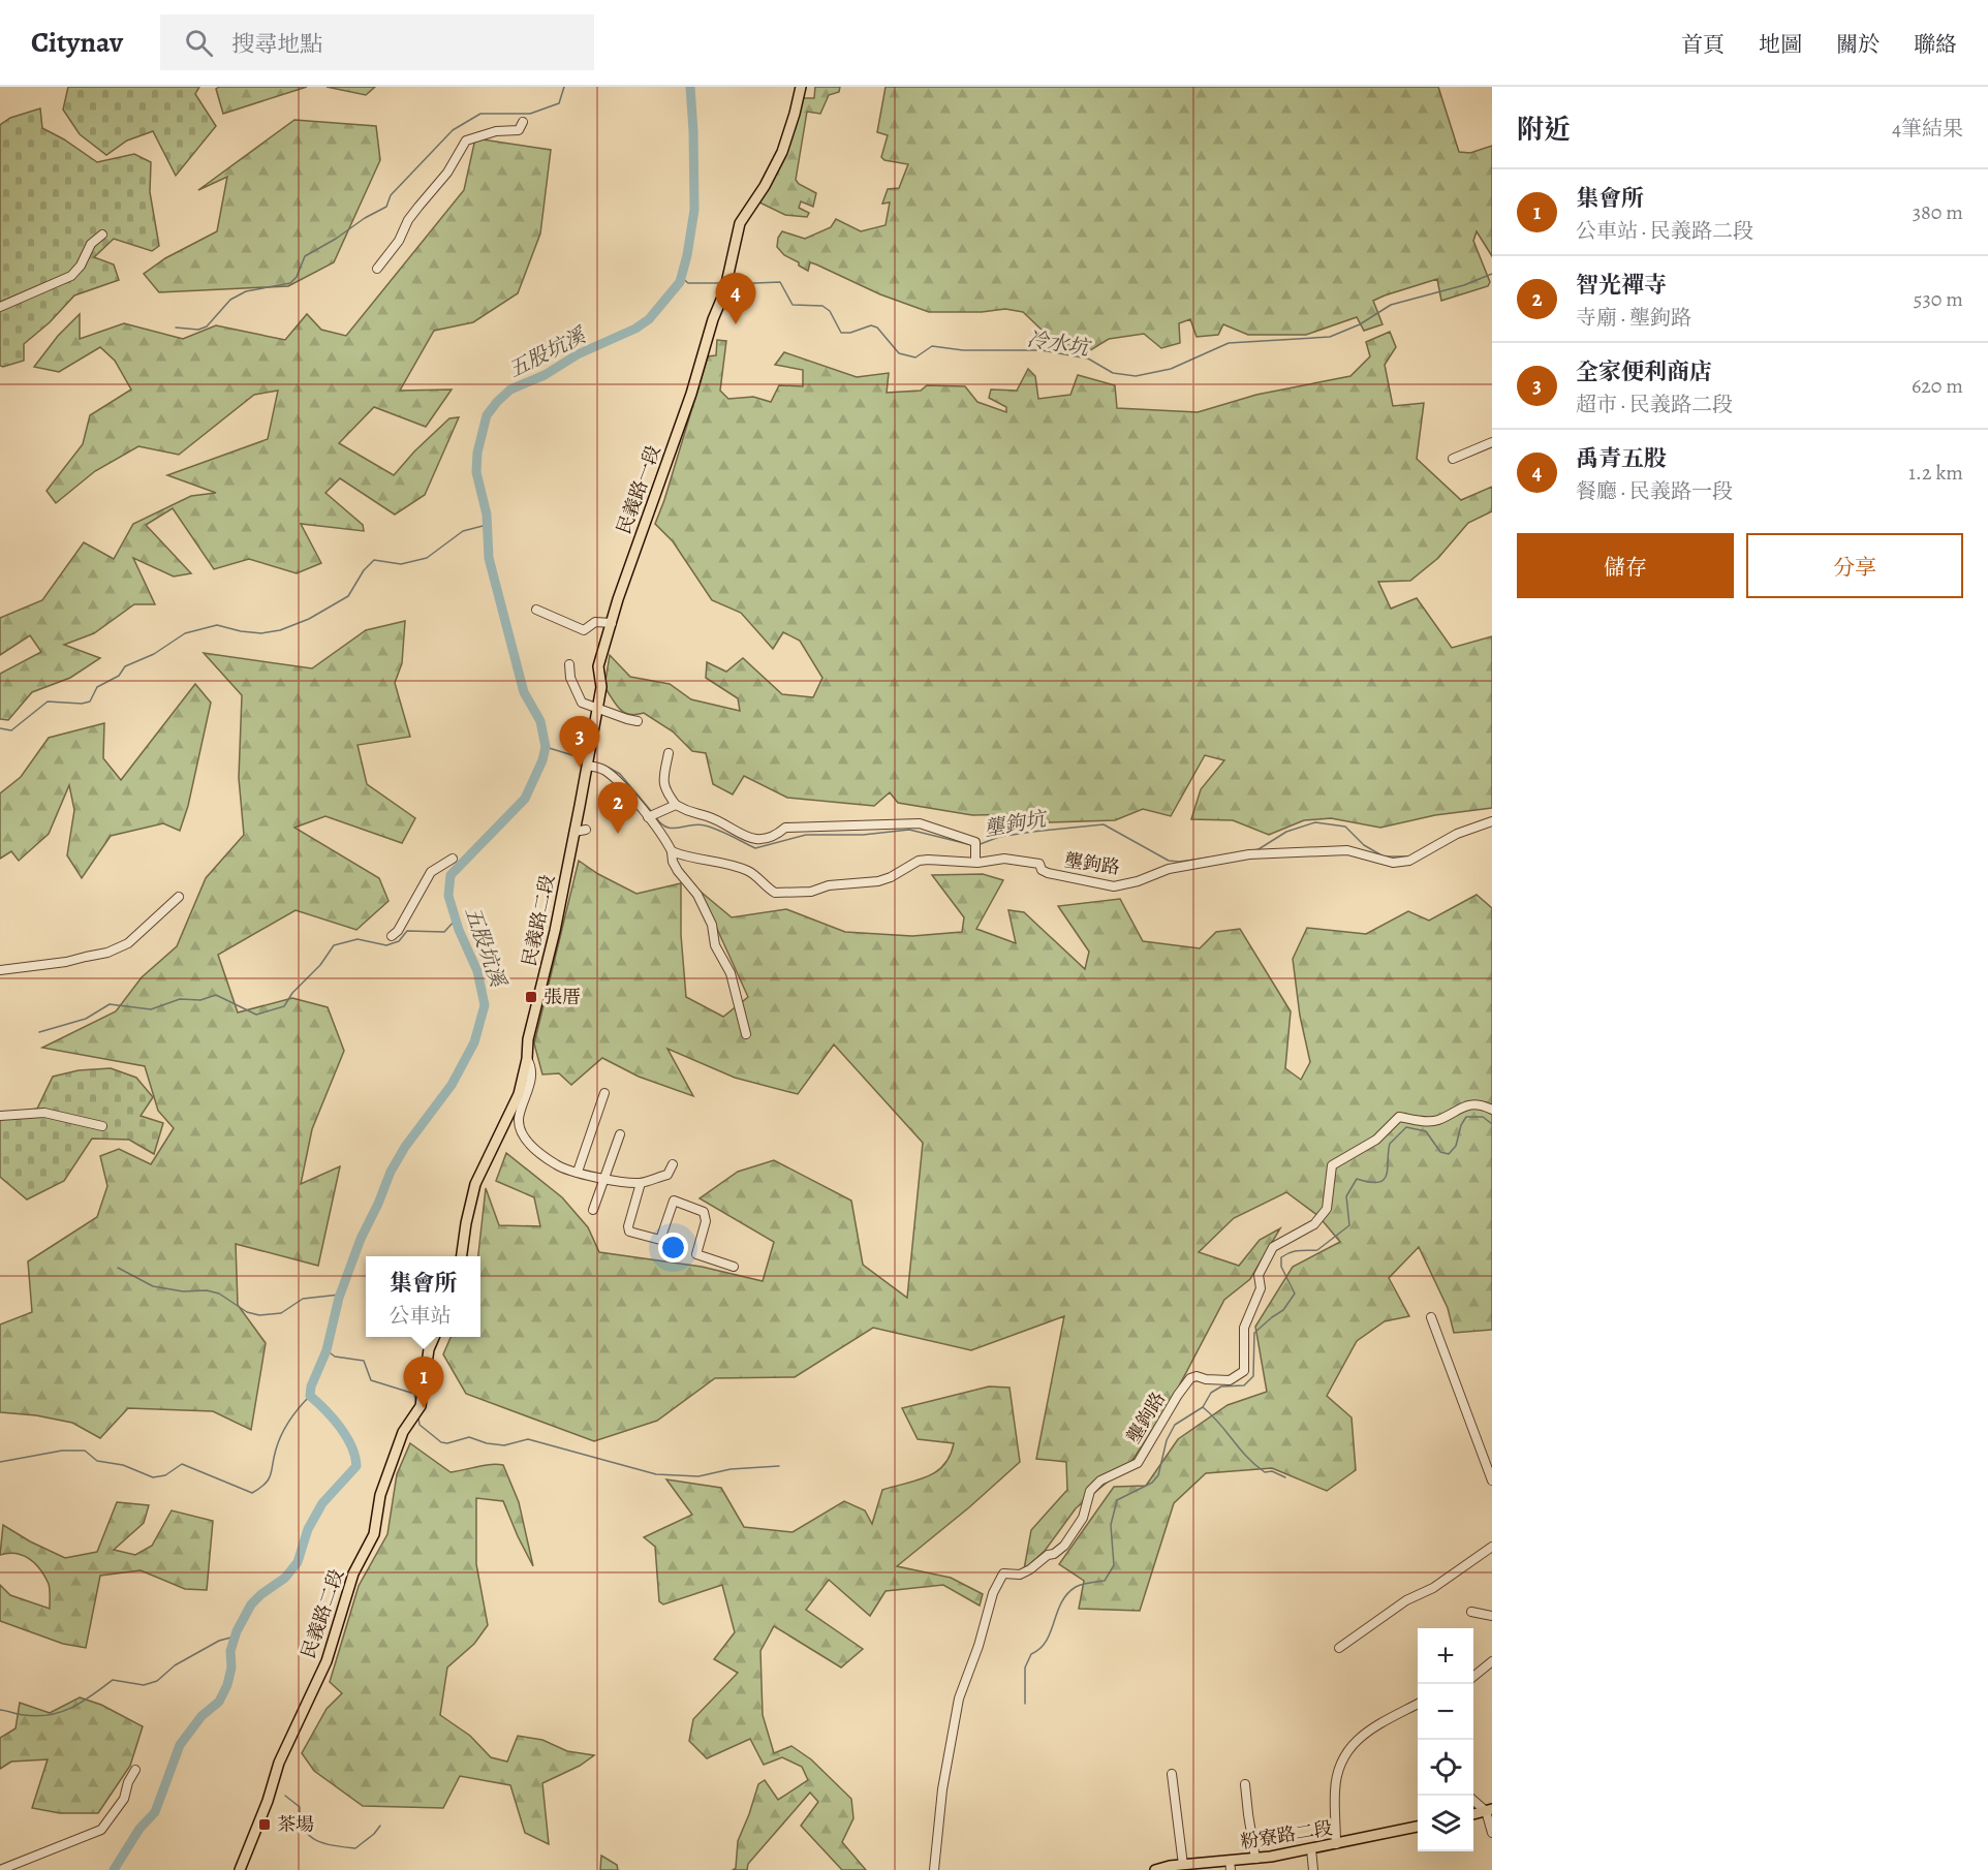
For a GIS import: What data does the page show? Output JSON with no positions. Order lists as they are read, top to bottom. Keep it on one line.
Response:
{"streets":{"main road":["民義路一段","民義路二段","粉寮路二段"],"street":["壟鉤路"]},"crossings":[["民義路一段","民義路二段"]],"water":["冷水坑","五股坑溪","壟鉤坑"],"places":{"transit":["張厝","茶場"]},"page":{"header":"Citynav","search":"搜尋地點","nav":["首頁","地圖","關於","聯絡"],"heading":["附近","4筆結果"],"list":[{"mark":"1","name":"集會所","note":"公車站 · 民義路二段","value":"380 m"},{"mark":"2","name":"智光禪寺","note":"寺廟 · 壟鉤路","value":"530 m"},{"mark":"3","name":"全家便利商店","note":"超市 · 民義路二段","value":"620 m"},{"mark":"4","name":"禹青五股","note":"餐廳 · 民義路一段","value":"1.2 km"}],"pins":["4","3","2","1"],"buttons":["儲存","分享"],"popup":["集會所","公車站"],"map_buttons":["+","−"]}}
